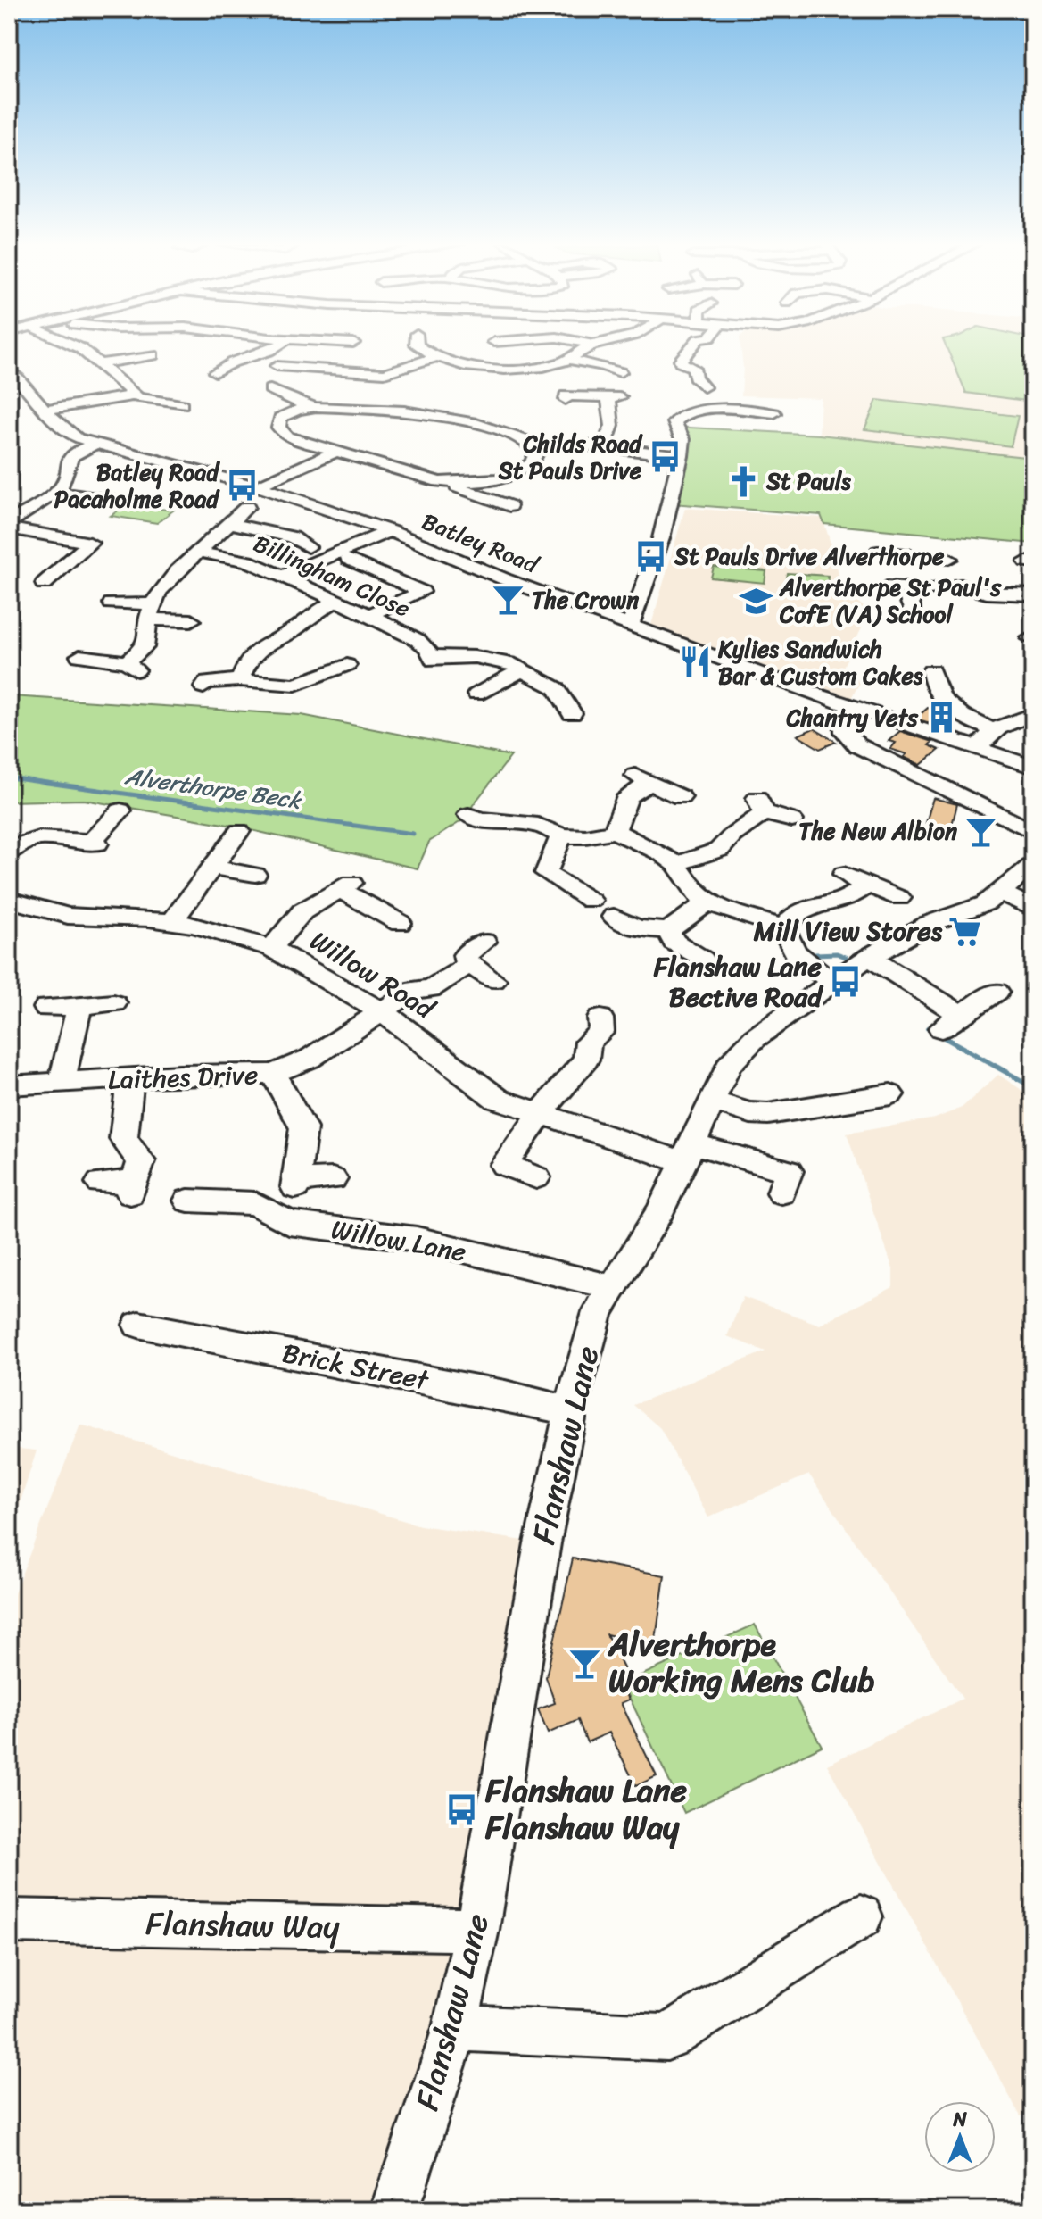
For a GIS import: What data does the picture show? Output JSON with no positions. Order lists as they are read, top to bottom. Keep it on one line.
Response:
{"streets":{"street":["Batley Road","Billingham Close","Willow Road","Laithes Drive","Willow Lane","Brick Street","Flanshaw Lane","Flanshaw Way"]},"crossings":[["Willow Road","Laithes Drive"],["Willow Road","Flanshaw Lane"],["Willow Lane","Flanshaw Lane"],["Brick Street","Flanshaw Lane"],["Flanshaw Lane","Flanshaw Way"]],"water":["Alverthorpe Beck"],"places":{"bus stop":["Childs Road St Pauls Drive","Batley Road Pacaholme Road","St Pauls Drive Alverthorpe","Flanshaw Lane Bective Road","Flanshaw Lane Flanshaw Way"],"church":["St Pauls"],"bar":["The Crown","The New Albion","Alverthorpe Working Mens Club"],"school or university":["Alverthorpe St Paul's CofE (VA) School"],"restaurant":["Kylies Sandwich Bar & Custom Cakes"],"building":["Chantry Vets"],"supermarket":["Mill View Stores"]},"north":"top"}
